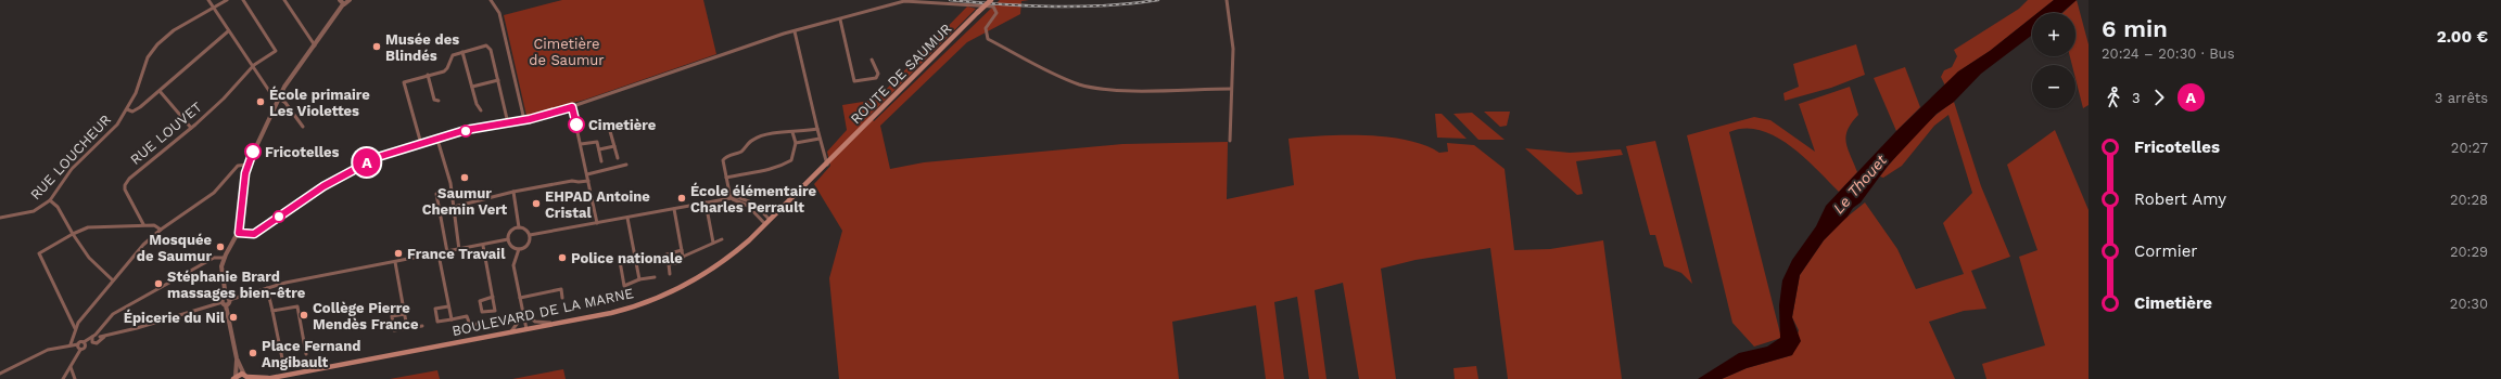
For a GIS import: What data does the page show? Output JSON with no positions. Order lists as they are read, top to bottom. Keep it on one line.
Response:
{"streets":{"main road":["ROUTE DE SAUMUR","BOULEVARD DE LA MARNE"],"street":["RUE LOUVET","RUE LOUCHEUR"]},"crossings":[["ROUTE DE SAUMUR","BOULEVARD DE LA MARNE"]],"water":["Le Thouet"],"parks":["Cimetière de Saumur"],"places":["Musée des Blindés","École primaire Les Violettes","Cimetière","Fricotelles","Saumur Chemin Vert","École élémentaire Charles Perrault","EHPAD Antoine Cristal","Mosquée de Saumur","France Travail","Police nationale","Stéphanie Brard massages bien-être","Collège Pierre Mendès France","Épicerie du Nil","Place Fernand Angibault"],"lines":["bus line A"],"page":{"on_map":"A","heading":["6 min","20:24 – 20:30 · Bus","2.00 €"],"map_buttons":["+","−"],"legs":["3","A","3 arrêts"],"list":[{"name":"Fricotelles","value":"20:27"},{"name":"Robert Amy","value":"20:28"},{"name":"Cormier","value":"20:29"},{"name":"Cimetière","value":"20:30"}]}}
